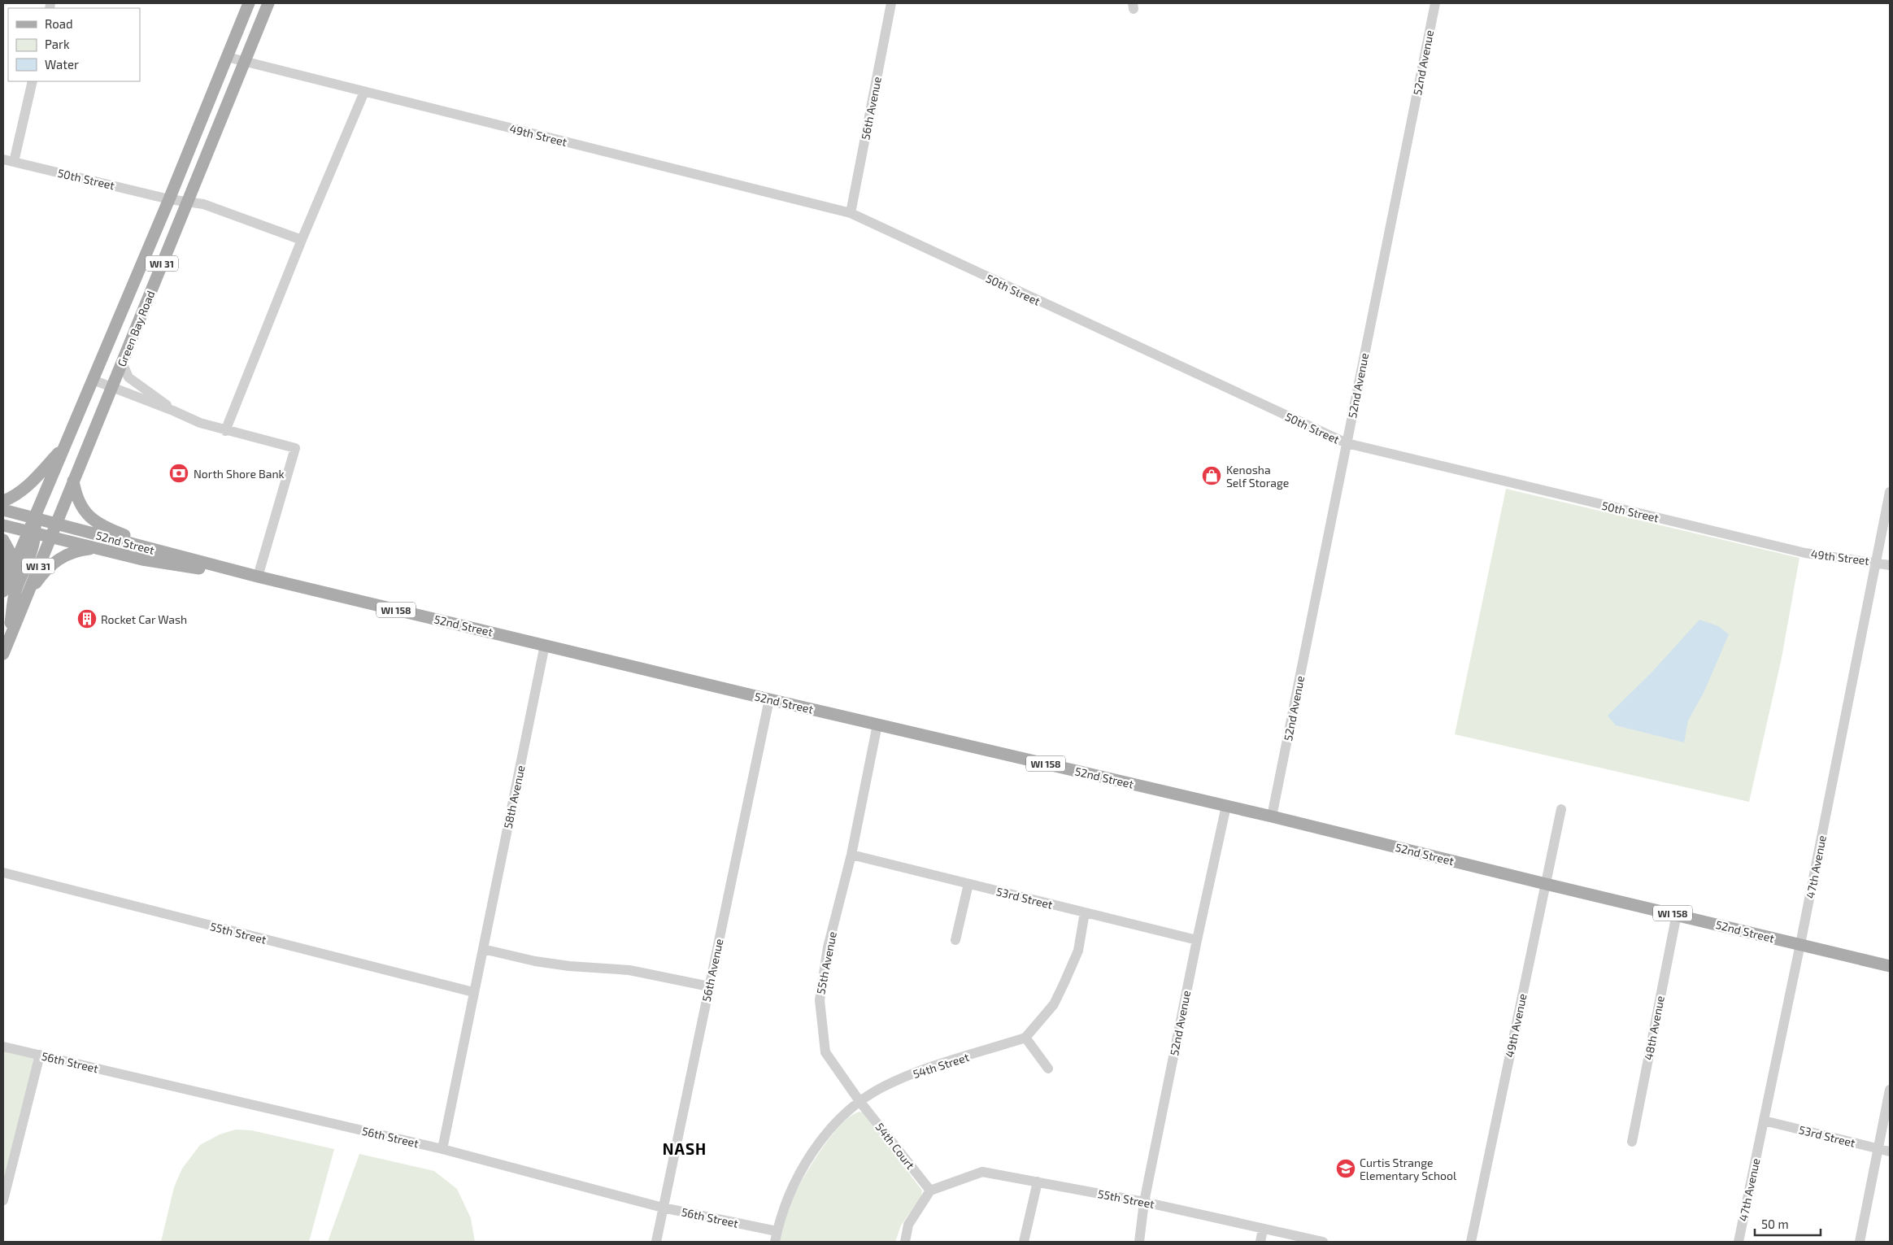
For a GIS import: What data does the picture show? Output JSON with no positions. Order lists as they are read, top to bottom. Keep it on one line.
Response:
{"streets":{"main road":["WI 31","Green Bay Road","52nd Street","WI 158"],"street":["52nd Avenue","56th Avenue","49th Street","50th Street","58th Avenue","47th Avenue","53rd Street","55th Street","55th Avenue","49th Avenue","48th Avenue","56th Street","54th Street","54th Court"]},"crossings":[["52nd Avenue","50th Street"],["52nd Avenue","52nd Street"],["52nd Avenue","53rd Street"],["52nd Avenue","55th Street"],["56th Avenue","49th Street"],["56th Avenue","50th Street"],["56th Avenue","52nd Street"],["56th Avenue","56th Street"],["49th Street","50th Street"],["49th Street","Green Bay Road"],["49th Street","47th Avenue"],["50th Street","Green Bay Road"],["WI 31","52nd Street"],["Green Bay Road","52nd Street"],["52nd Street","58th Avenue"],["52nd Street","47th Avenue"],["52nd Street","55th Avenue"],["52nd Street","49th Avenue"],["52nd Street","48th Avenue"],["58th Avenue","55th Street"],["58th Avenue","56th Street"],["47th Avenue","53rd Street"],["53rd Street","55th Avenue"],["55th Street","54th Court"],["55th Avenue","54th Street"],["55th Avenue","54th Court"],["54th Street","54th Court"]],"districts":["NASH"],"places":{"bank":["North Shore Bank"],"shop":["Kenosha Self Storage"],"building":["Rocket Car Wash"],"school or university":["Curtis Strange Elementary School"]},"legend":["Road","Park","Water"],"scale_bar":"50 m"}
